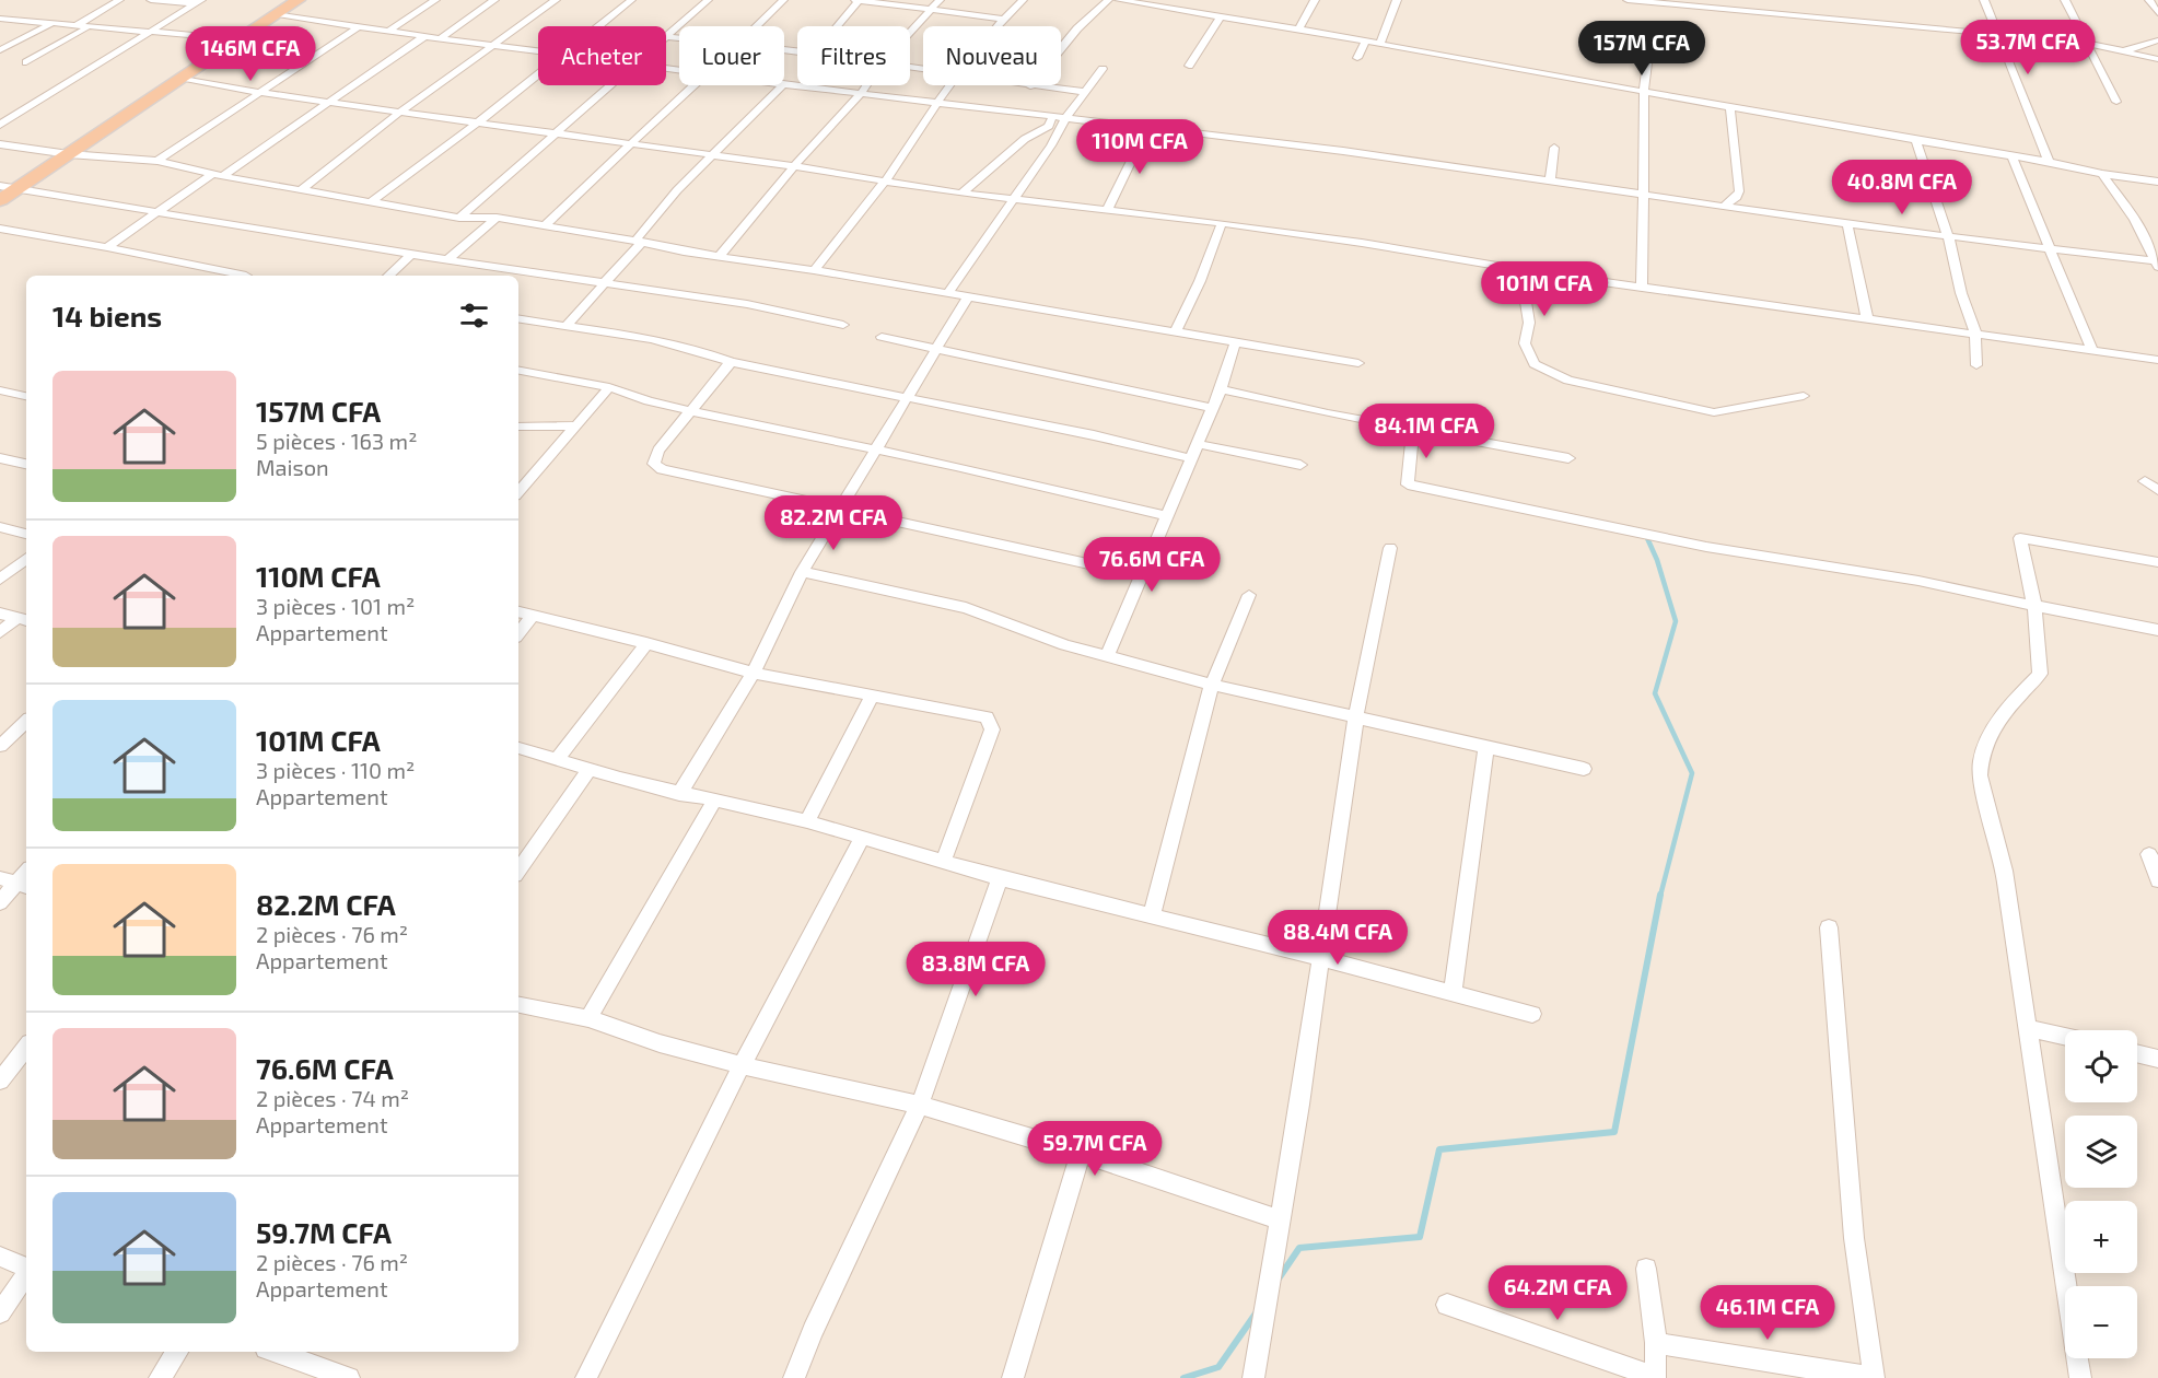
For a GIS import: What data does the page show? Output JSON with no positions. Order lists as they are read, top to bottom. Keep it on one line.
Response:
{"page":{"price":["53.7M CFA","157M CFA","146M CFA","110M CFA","40.8M CFA","101M CFA","84.1M CFA","82.2M CFA","76.6M CFA","88.4M CFA","83.8M CFA","59.7M CFA","64.2M CFA","46.1M CFA"],"chip":["Acheter","Louer","Filtres","Nouveau"],"heading":"14 biens","list":[{"name":"157M CFA","note":"5 pièces · 163 m² · Maison"},{"name":"110M CFA","note":"3 pièces · 101 m² · Appartement"},{"name":"101M CFA","note":"3 pièces · 110 m² · Appartement"},{"name":"82.2M CFA","note":"2 pièces · 76 m² · Appartement"},{"name":"76.6M CFA","note":"2 pièces · 74 m² · Appartement"},{"name":"59.7M CFA","note":"2 pièces · 76 m² · Appartement"}],"map_buttons":["+","−"]}}
